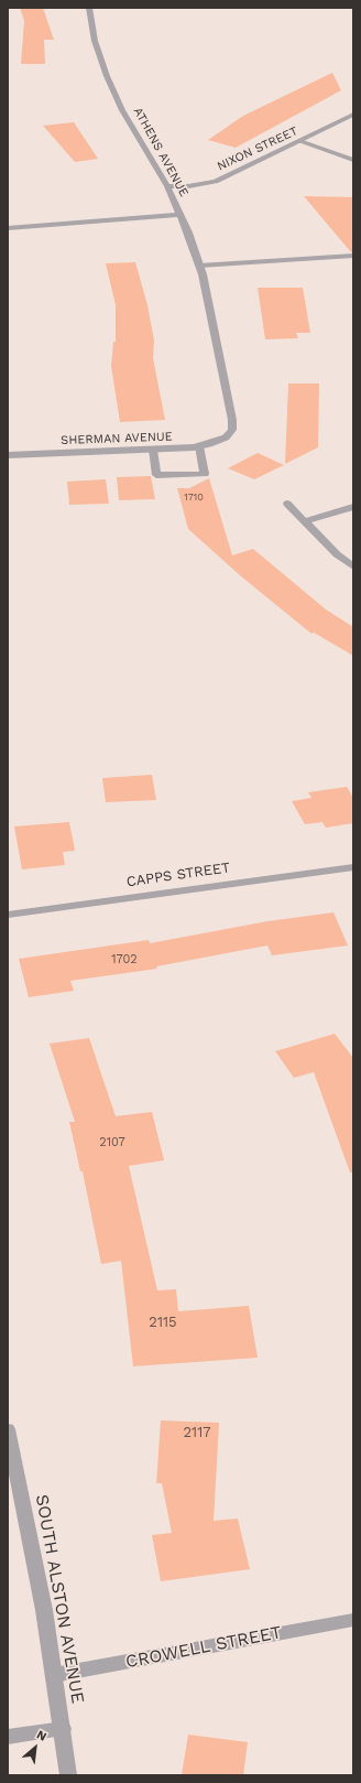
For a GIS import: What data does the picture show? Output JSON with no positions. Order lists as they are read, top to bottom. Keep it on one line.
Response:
{"streets":{"street":["NIXON STREET","ATHENS AVENUE","SHERMAN AVENUE","CAPPS STREET","SOUTH ALSTON AVENUE","CROWELL STREET"]},"crossings":[["NIXON STREET","ATHENS AVENUE"],["ATHENS AVENUE","SHERMAN AVENUE"],["SOUTH ALSTON AVENUE","CROWELL STREET"]],"house_numbers":["1710","1702","2107","2115","2117"],"north":"top right"}
